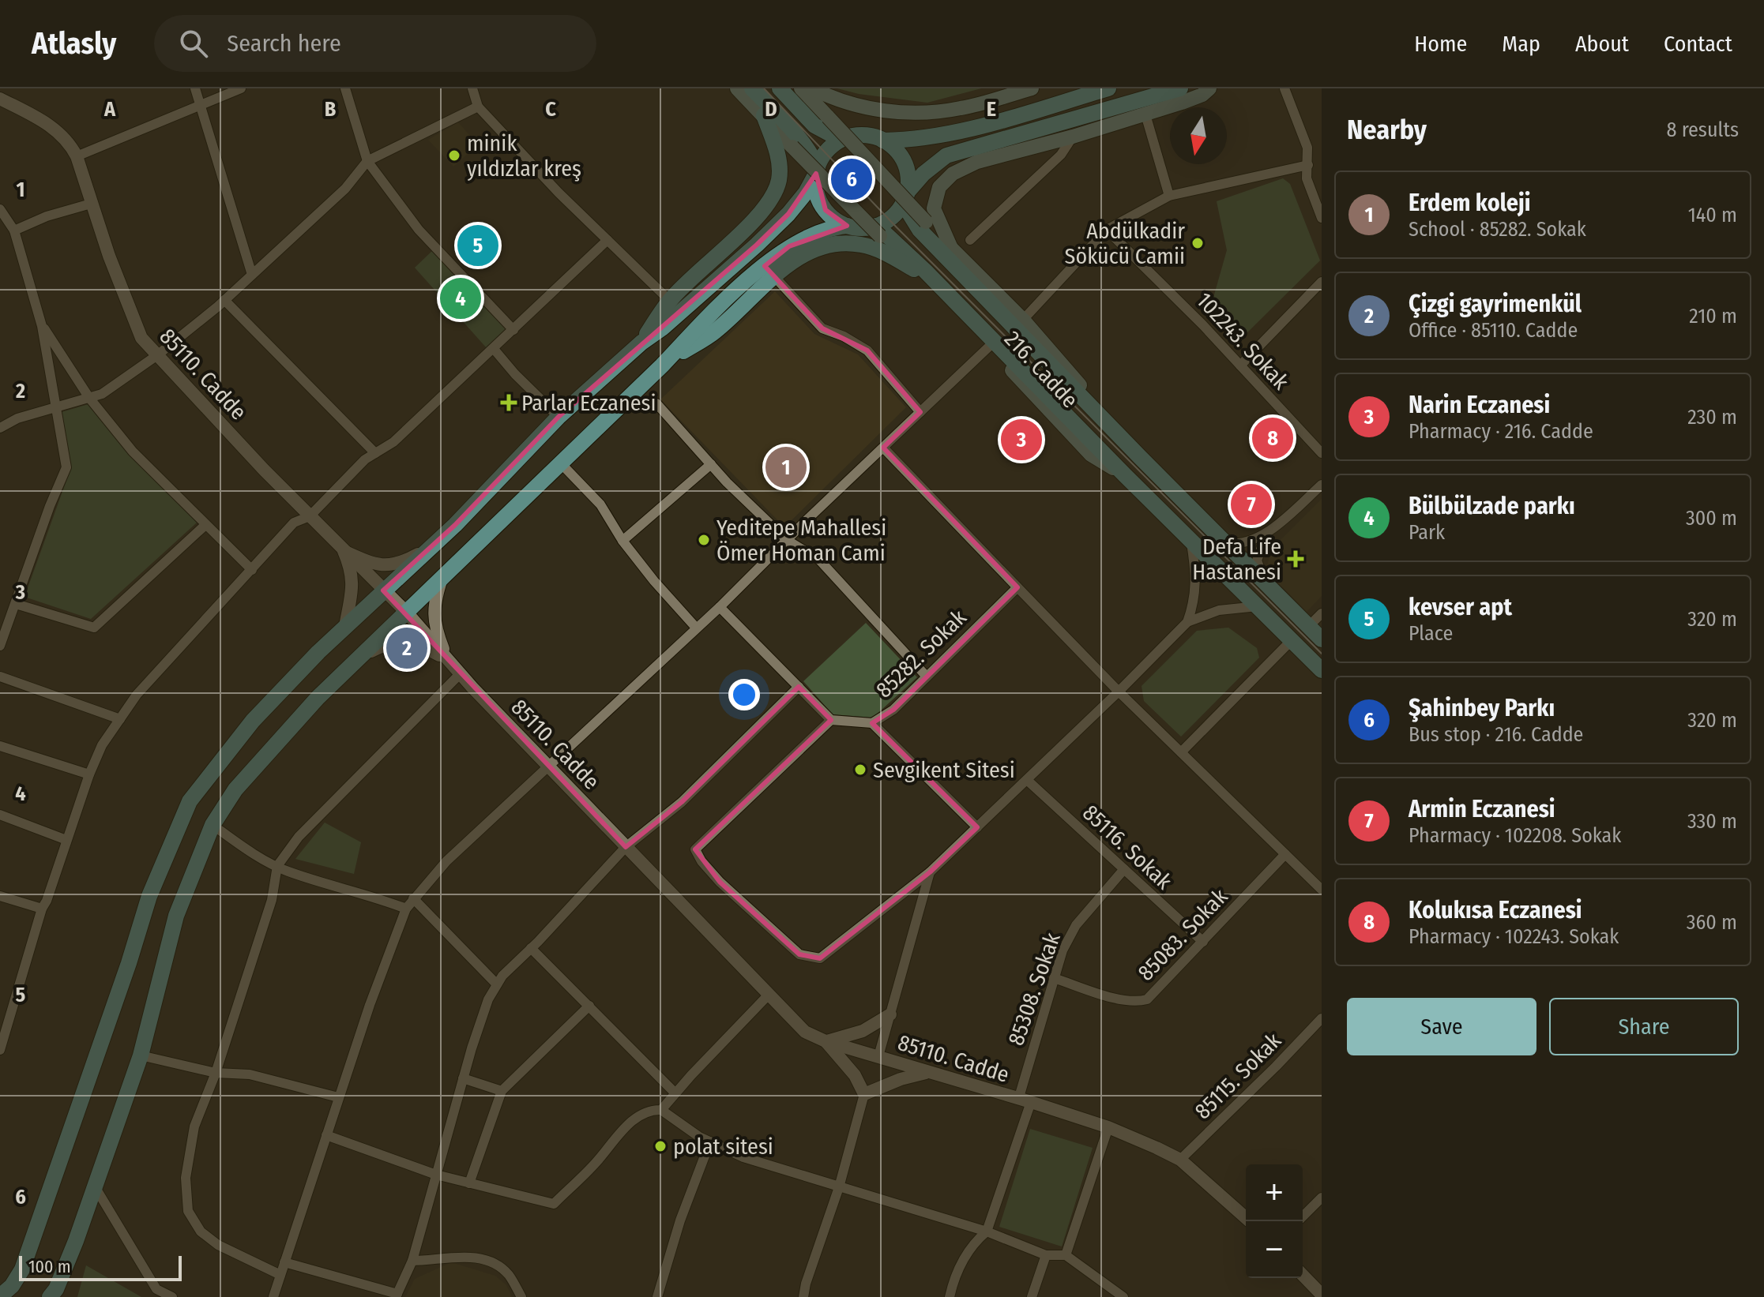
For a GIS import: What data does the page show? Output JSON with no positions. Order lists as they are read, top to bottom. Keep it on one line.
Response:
{"streets":{"main road":["216. Cadde"],"street":["102243. Sokak","85110. Cadde","85282. Sokak","85116. Sokak","85083. Sokak","85308. Sokak","85115. Sokak"]},"crossings":[["85110. Cadde","85308. Sokak"],["85110. Cadde","85115. Sokak"],["85116. Sokak","85083. Sokak"],["85116. Sokak","85308. Sokak"],["85083. Sokak","85308. Sokak"]],"places":{"other":["minik yıldızlar kreş","Abdülkadir Sökücü Camii","Yeditepe Mahallesi Ömer Homan Cami","Sevgikent Sitesi","polat sitesi"],"health":["Parlar Eczanesi","Defa Life Hastanesi"]},"scale_bar":"100 m","north":"bottom","page":{"header":"Atlasly","search":"Search here","nav":["Home","Map","About","Contact"],"heading":["Nearby","8 results"],"pins":["6","5","4","8","3","1","7","2"],"list":[{"mark":"1","name":"Erdem koleji","note":"School · 85282. Sokak","value":"140 m"},{"mark":"2","name":"Çizgi gayrimenkül","note":"Office · 85110. Cadde","value":"210 m"},{"mark":"3","name":"Narin Eczanesi","note":"Pharmacy · 216. Cadde","value":"230 m"},{"mark":"4","name":"Bülbülzade parkı","note":"Park","value":"300 m"},{"mark":"5","name":"kevser apt","note":"Place","value":"320 m"},{"mark":"6","name":"Şahinbey Parkı","note":"Bus stop · 216. Cadde","value":"320 m"},{"mark":"7","name":"Armin Eczanesi","note":"Pharmacy · 102208. Sokak","value":"330 m"},{"mark":"8","name":"Kolukısa Eczanesi","note":"Pharmacy · 102243. Sokak","value":"360 m"}],"buttons":["Save","Share"],"map_buttons":["+","−"],"scale":"100 m"},"grid":{"columns":["A","B","C","D","E"],"rows":["1","2","3","4","5","6"]}}
